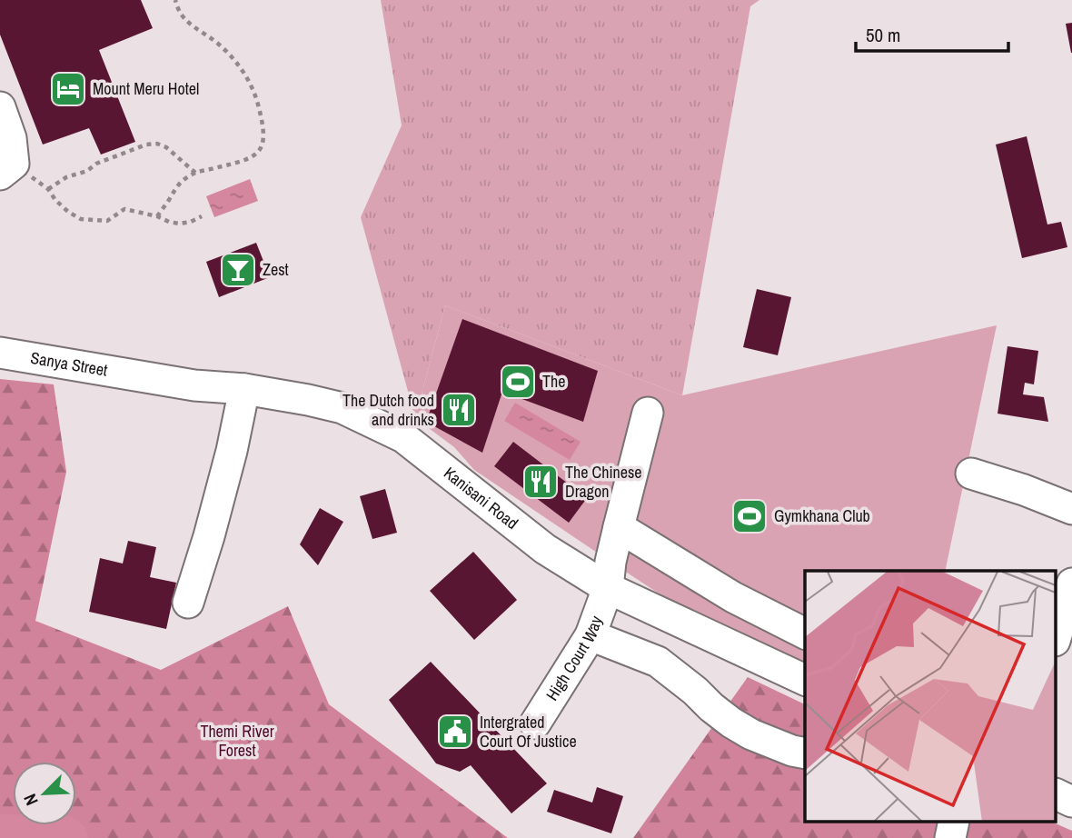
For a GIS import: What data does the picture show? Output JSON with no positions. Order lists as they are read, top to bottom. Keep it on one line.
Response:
{"streets":{"street":["Sanya Street","Kanisani Road","High Court Way"]},"crossings":[["Sanya Street","Kanisani Road"],["Kanisani Road","High Court Way"]],"parks":["Themi River Forest"],"places":{"hotel":["Mount Meru Hotel"],"bar":["Zest"],"sports":["The","Gymkhana Club"],"restaurant":["The Dutch food and drinks","The Chinese Dragon"],"public building":["Intergrated Court Of Justice"]},"scale_bar":"50 m","north":"bottom left"}
